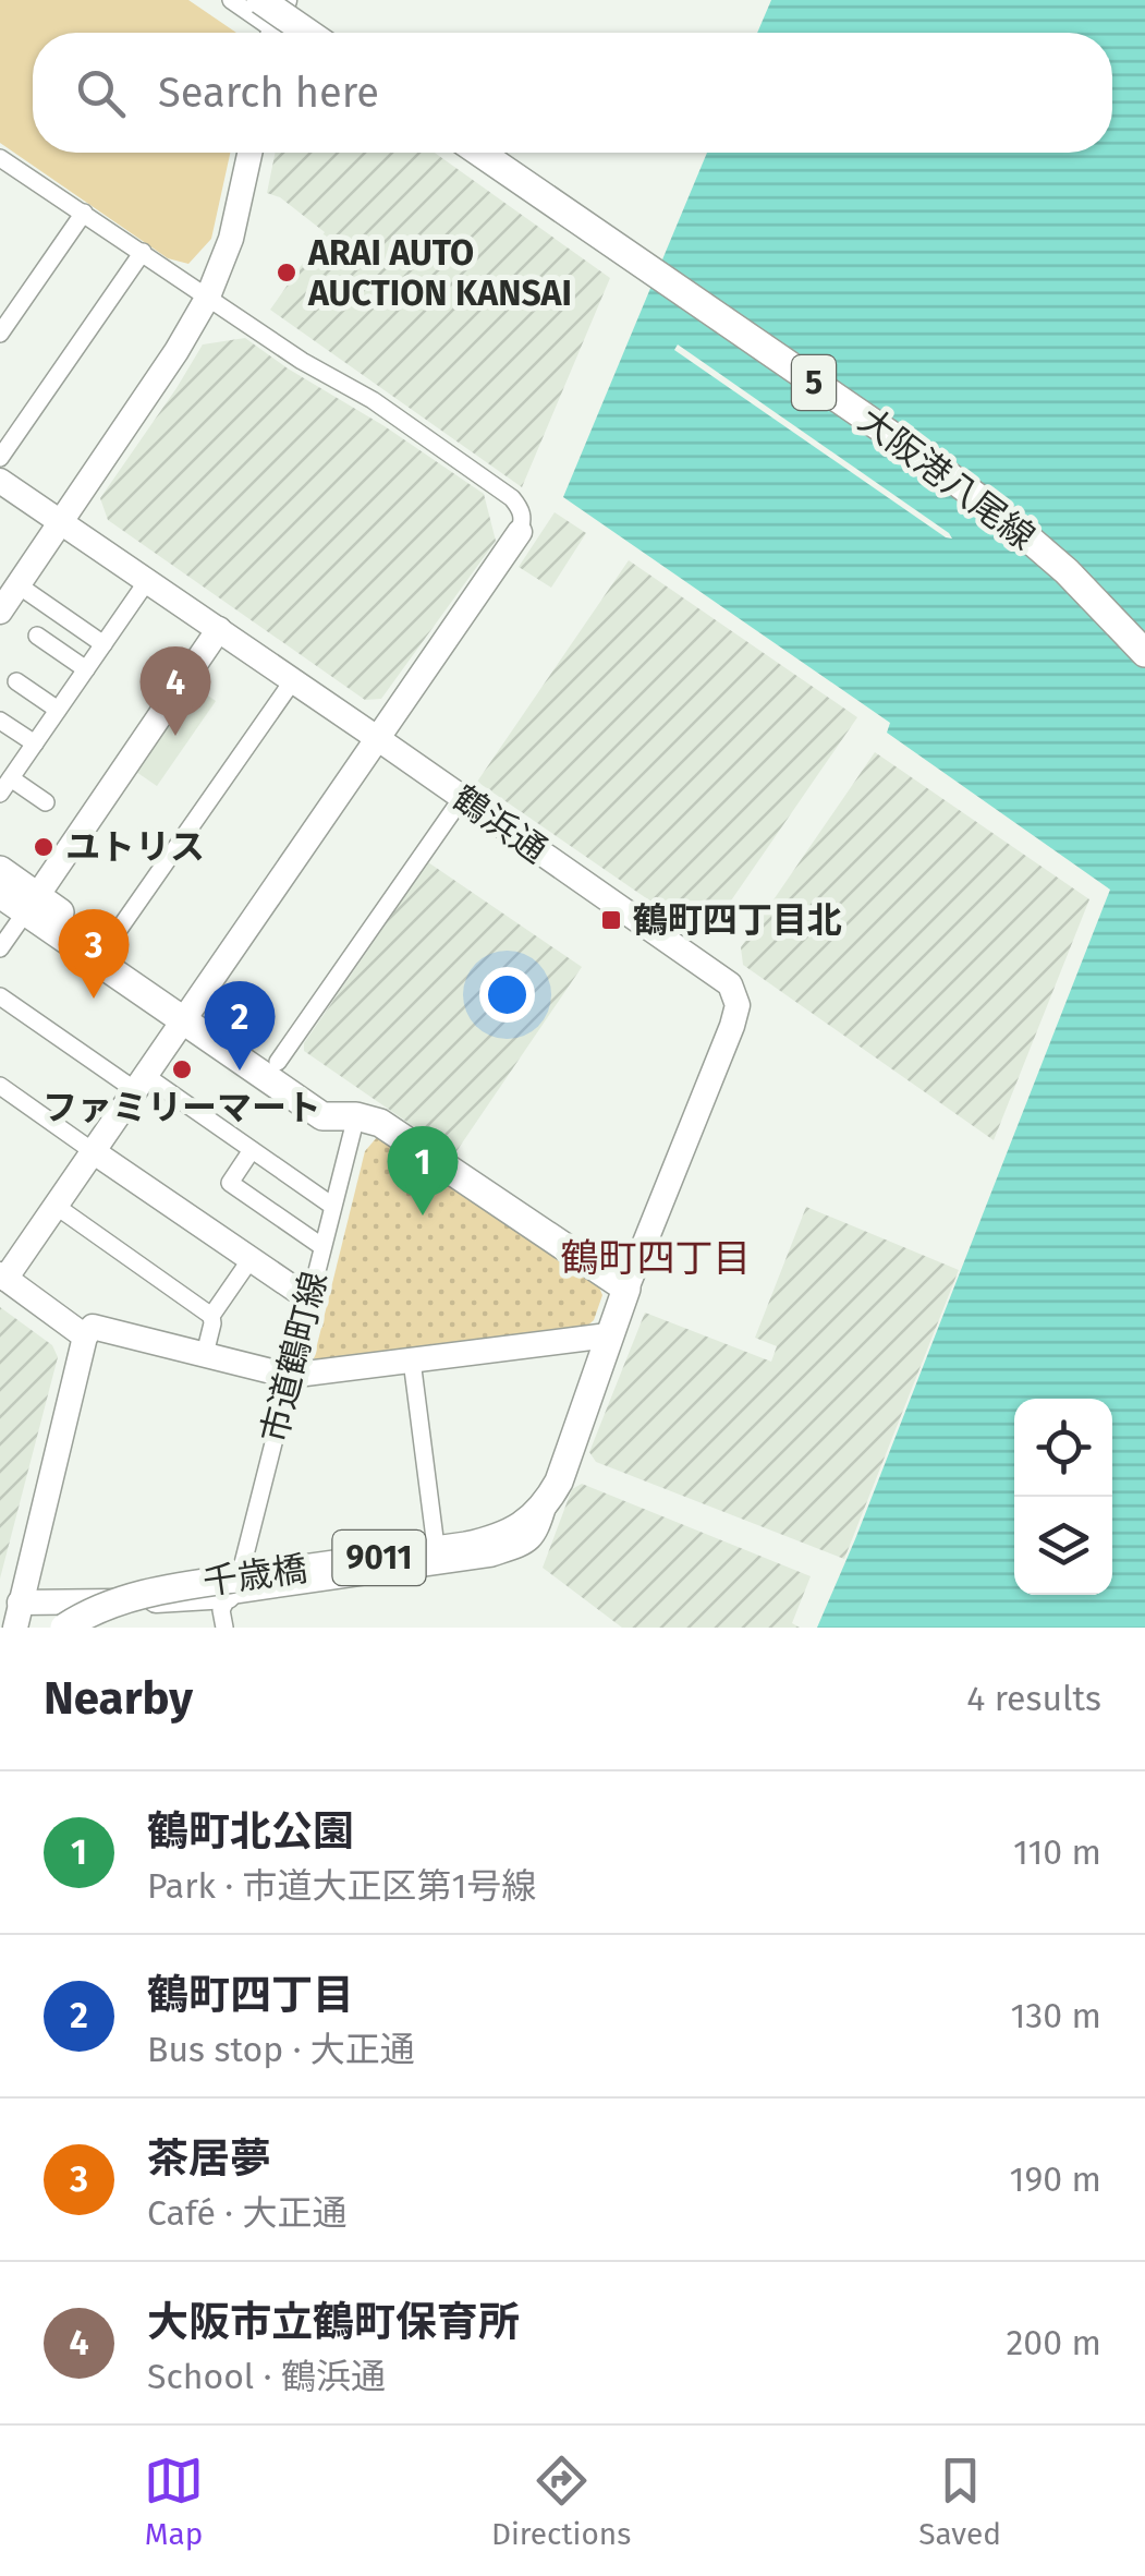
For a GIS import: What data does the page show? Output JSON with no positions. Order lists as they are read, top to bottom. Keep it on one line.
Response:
{"streets":{"main road":["5","大阪港八尾線","9011","千歳橋"],"street":["鶴浜通","市道鶴町線"]},"districts":["鶴町四丁目"],"places":{"other":["ARAI AUTO AUCTION KANSAI","ユトリス","ファミリーマート"],"transit":["鶴町四丁目北"]},"page":{"search":"Search here","pins":["4","3","2","1"],"heading":["Nearby","4 results"],"list":[{"mark":"1","name":"鶴町北公園","note":"Park · 市道大正区第1号線","value":"110 m"},{"mark":"2","name":"鶴町四丁目","note":"Bus stop · 大正通","value":"130 m"},{"mark":"3","name":"茶居夢","note":"Café · 大正通","value":"190 m"},{"mark":"4","name":"大阪市立鶴町保育所","note":"School · 鶴浜通","value":"200 m"}],"nav":["Map","Directions","Saved"]}}
